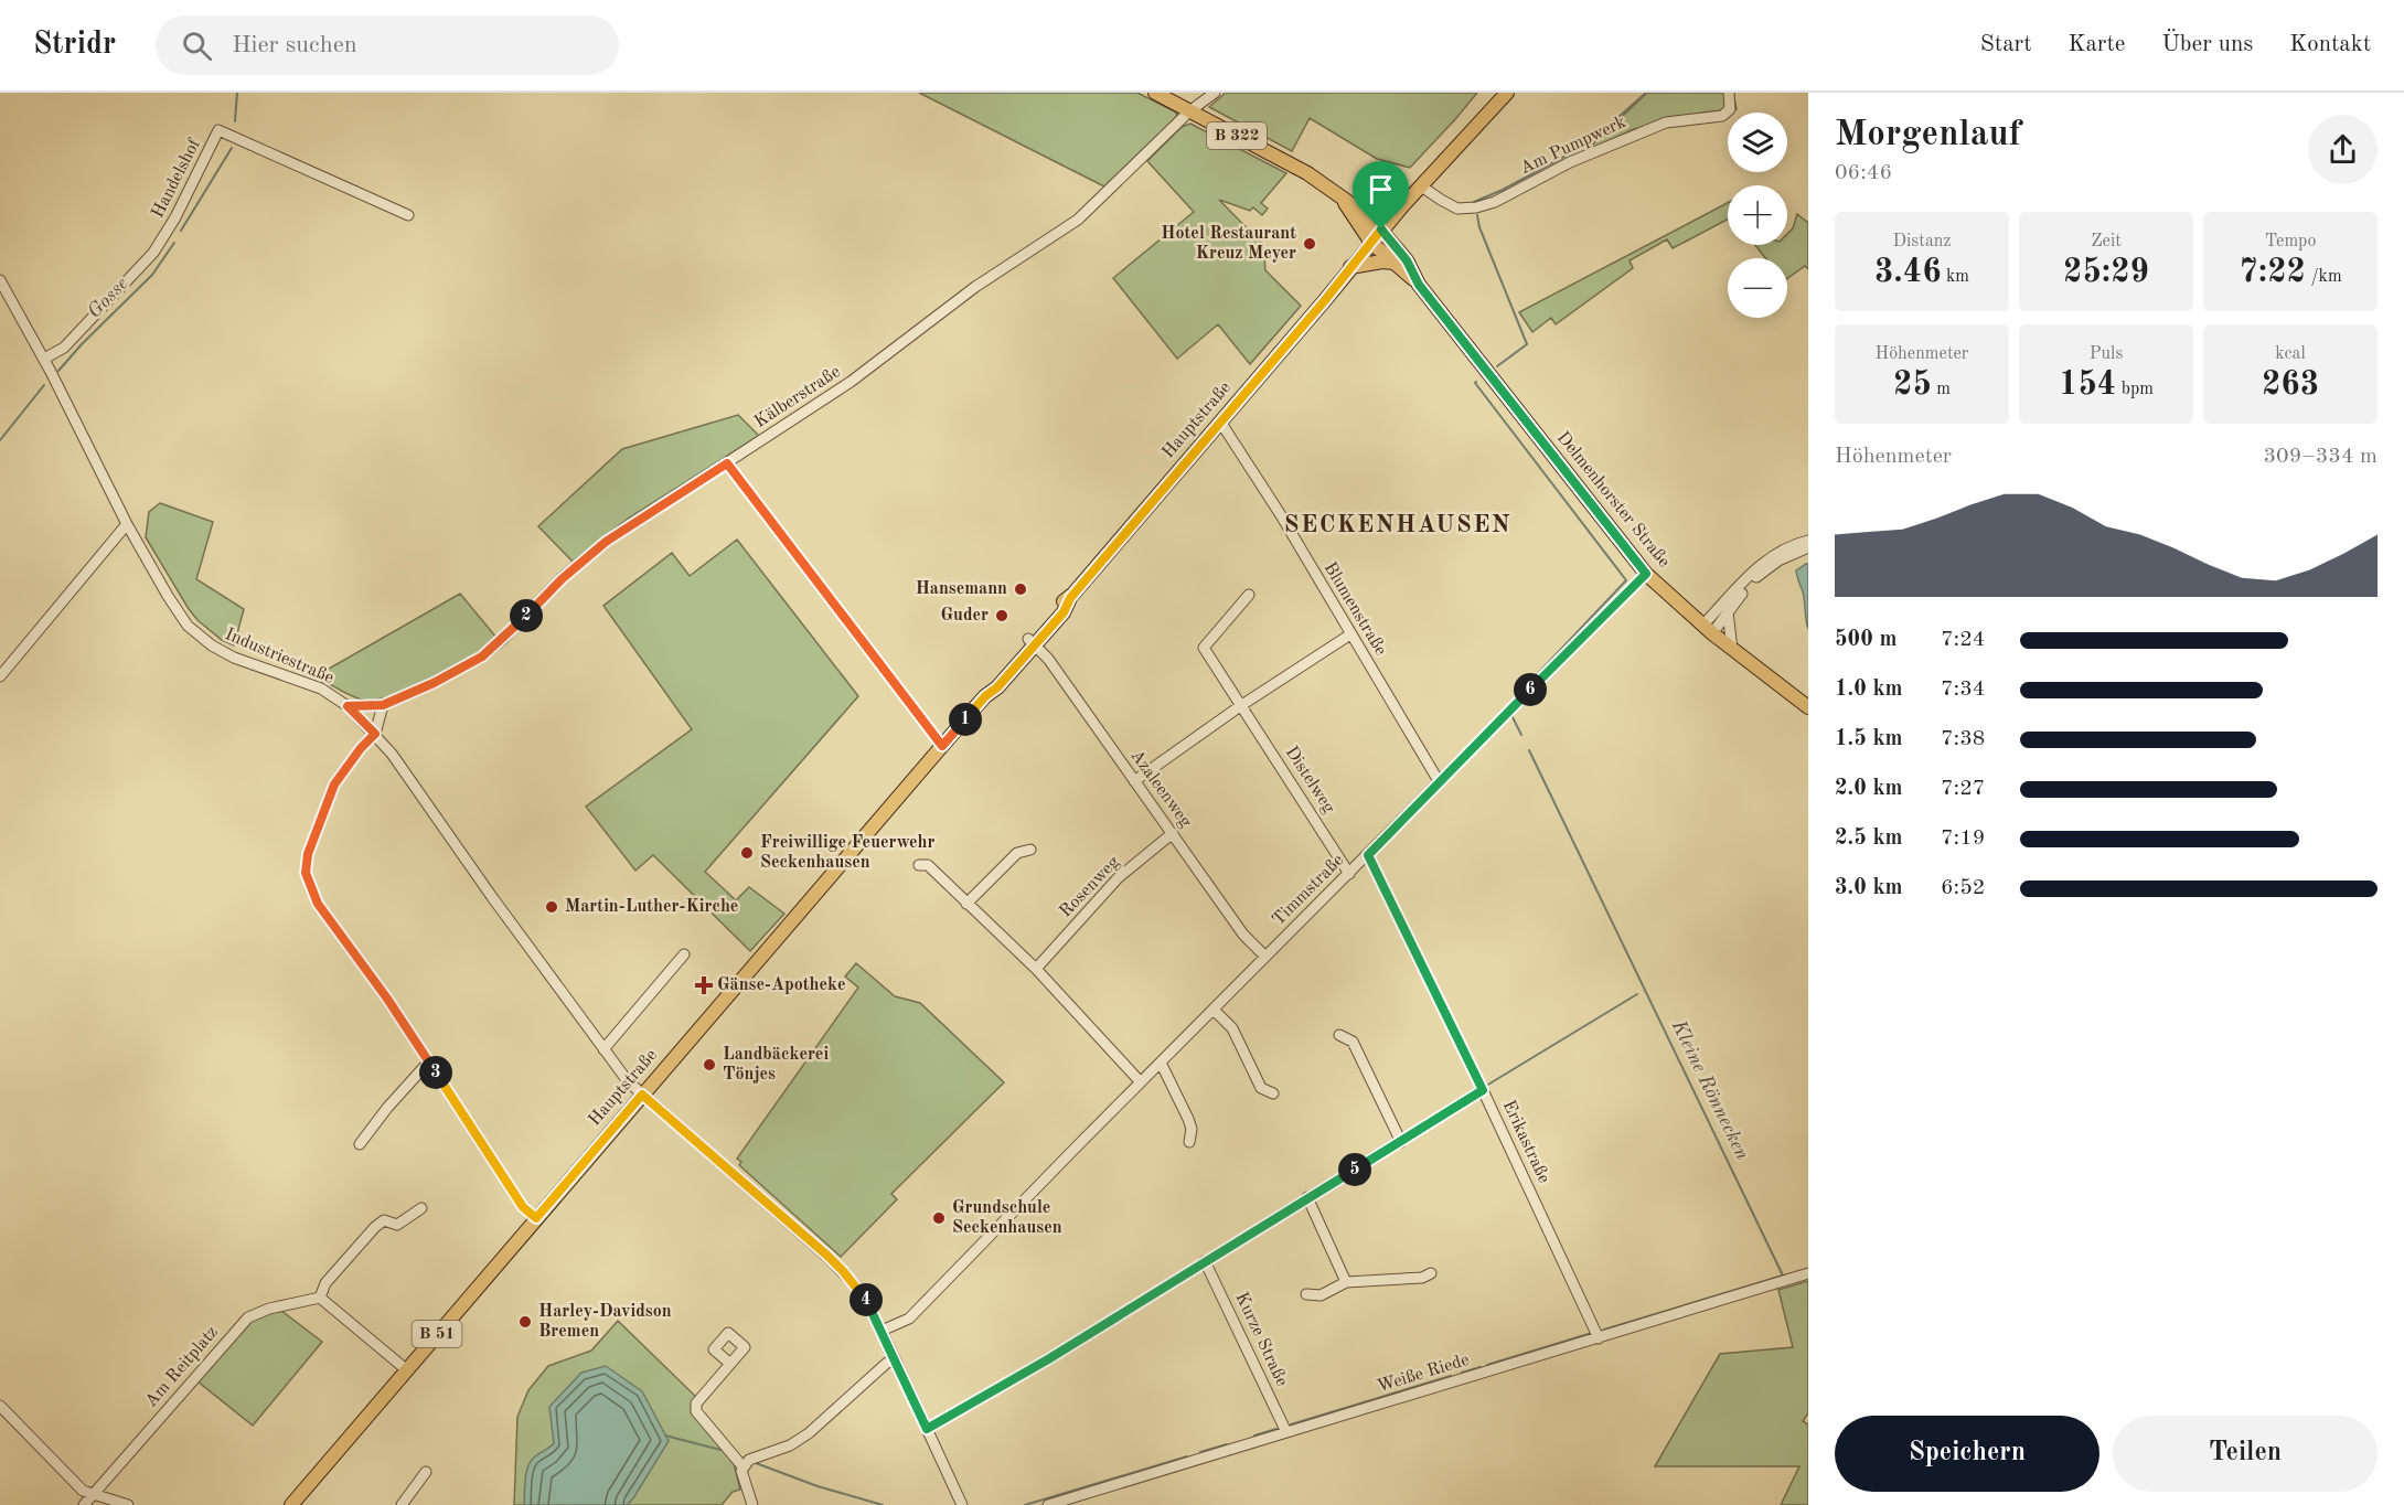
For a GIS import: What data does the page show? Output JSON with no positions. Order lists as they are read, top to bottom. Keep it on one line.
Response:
{"streets":{"main road":["B 322","Hauptstraße","Delmenhorster Straße","B 51"],"street":["Am Pumpwerk","Handelshof","Kälberstraße","Blumenstraße","Industriestraße","Distelweg","Azaleenweg","Rosenweg","Timmstraße","Erikastraße","Kurze Straße","Am Reitplatz","Weiße Riede"]},"crossings":[["Am Pumpwerk","B 51"],["Handelshof","Industriestraße"],["Kälberstraße","Delmenhorster Straße"],["Kälberstraße","Industriestraße"],["Hauptstraße","Blumenstraße"],["Hauptstraße","Industriestraße"],["Hauptstraße","Azaleenweg"],["Hauptstraße","B 51"],["Delmenhorster Straße","Timmstraße"],["Delmenhorster Straße","B 51"],["Blumenstraße","Timmstraße"],["Industriestraße","Timmstraße"],["Distelweg","Timmstraße"],["Azaleenweg","Rosenweg"],["Azaleenweg","Timmstraße"],["Timmstraße","Erikastraße"],["Erikastraße","Weiße Riede"],["Kurze Straße","Weiße Riede"]],"districts":["SECKENHAUSEN"],"water":["Gosse","Kleine Rönnecken"],"places":{"other":["Hotel Restaurant Kreuz Meyer","Hansemann","Guder","Freiwillige Feuerwehr Seckenhausen","Martin-Luther-Kirche","Landbäckerei Tönjes","Grundschule Seckenhausen","Harley-Davidson Bremen"],"health":["Gänse-Apotheke"]},"page":{"header":"Stridr","search":"Hier suchen","nav":["Start","Karte","Über uns","Kontakt"],"heading":["Morgenlauf","06:46"],"map_buttons":["+","−"],"stats":[["Distanz","3.46 km"],["Zeit","25:29"],["Tempo","7:22 /km"],["Höhenmeter","25 m"],["Puls","154 bpm"],["kcal","263"]],"chart":["Höhenmeter","309–334 m"],"pins":["2","6","1","3","5","4"],"list":[{"name":"500 m","note":"7:24"},{"name":"1.0 km","note":"7:34"},{"name":"1.5 km","note":"7:38"},{"name":"2.0 km","note":"7:27"},{"name":"2.5 km","note":"7:19"},{"name":"3.0 km","note":"6:52"}],"buttons":["Speichern","Teilen"]}}
